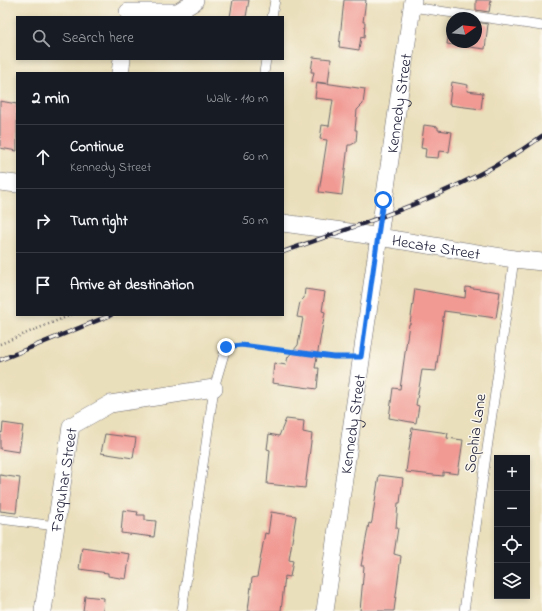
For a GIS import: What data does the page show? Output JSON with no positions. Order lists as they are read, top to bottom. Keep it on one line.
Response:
{"streets":{"street":["Kennedy Street","Hecate Street","Farquhar Street"],"lane":["Sophia Lane"]},"crossings":[["Kennedy Street","Hecate Street"],["Hecate Street","Sophia Lane"]],"north":"right","page":{"search":"Search here","heading":["2 min","Walk · 110 m"],"list":[["Continue","Kennedy Street","60 m"],["Turn right","50 m"],"Arrive at destination"],"map_buttons":["+","−"]}}
